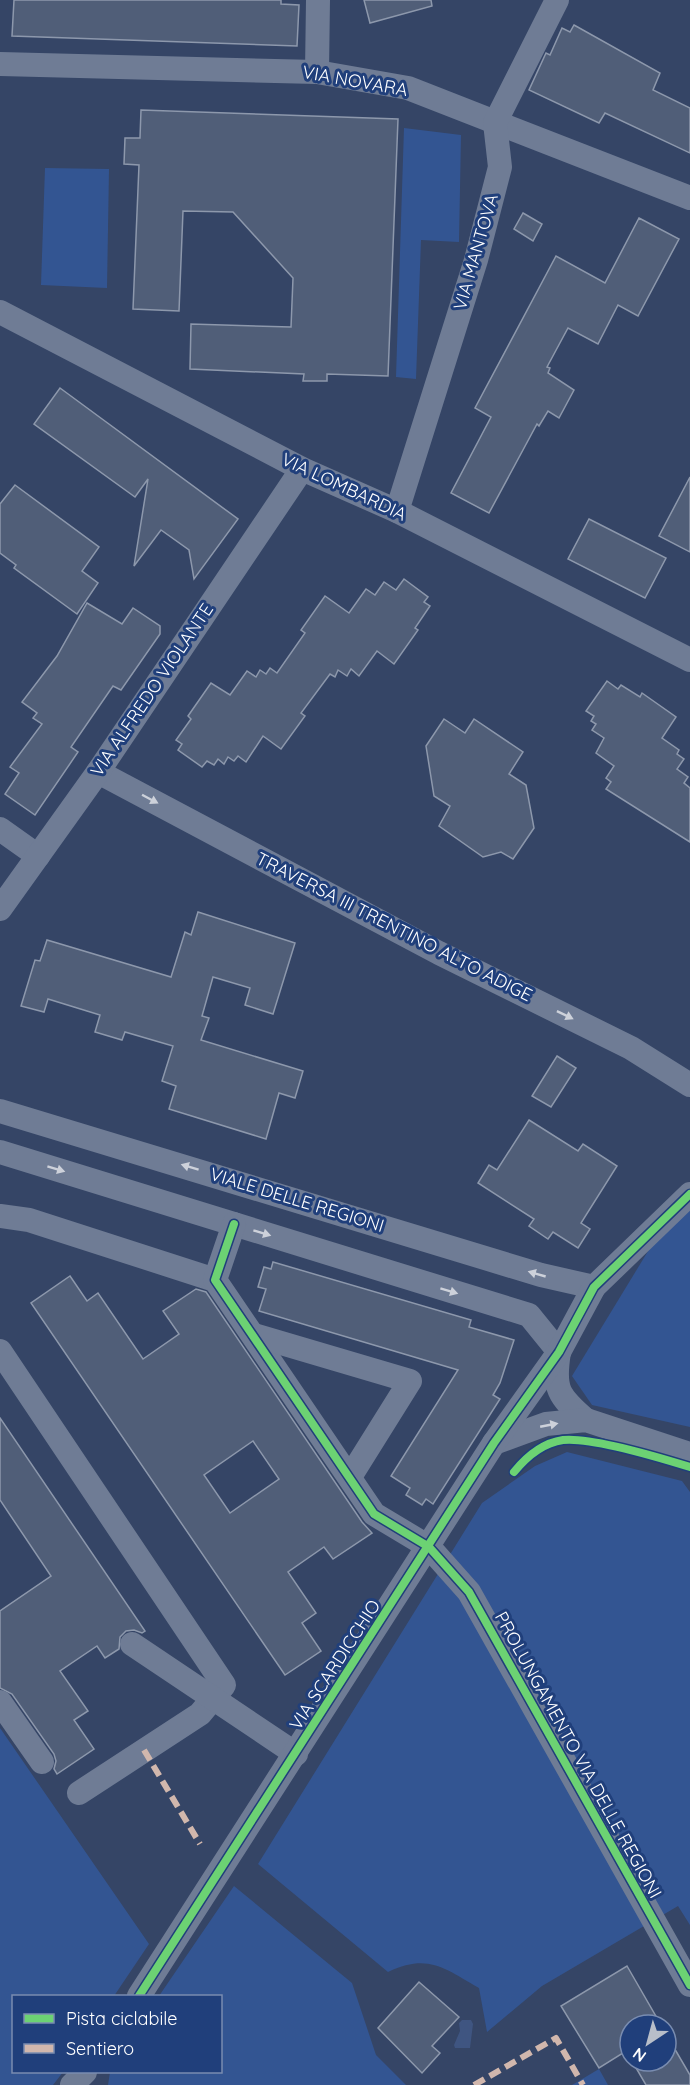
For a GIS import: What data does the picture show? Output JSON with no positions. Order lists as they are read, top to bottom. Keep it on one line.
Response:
{"streets":{"street":["VIA NOVARA","VIA MANTOVA","VIA LOMBARDIA","VIA ALFREDO VIOLANTE","TRAVERSA III TRENTINO ALTO ADIGE","VIALE DELLE REGIONI","VIA SCARDICCHIO","PROLUNGAMENTO VIA DELLE REGIONI"]},"crossings":[["VIA NOVARA","VIA MANTOVA"],["VIA MANTOVA","VIA LOMBARDIA"],["VIA LOMBARDIA","VIA ALFREDO VIOLANTE"],["VIA ALFREDO VIOLANTE","TRAVERSA III TRENTINO ALTO ADIGE"],["VIALE DELLE REGIONI","VIA SCARDICCHIO"],["VIA SCARDICCHIO","PROLUNGAMENTO VIA DELLE REGIONI"]],"one_way":["TRAVERSA III TRENTINO ALTO ADIGE"],"legend":["Pista ciclabile","Sentiero"],"north":"bottom left"}
